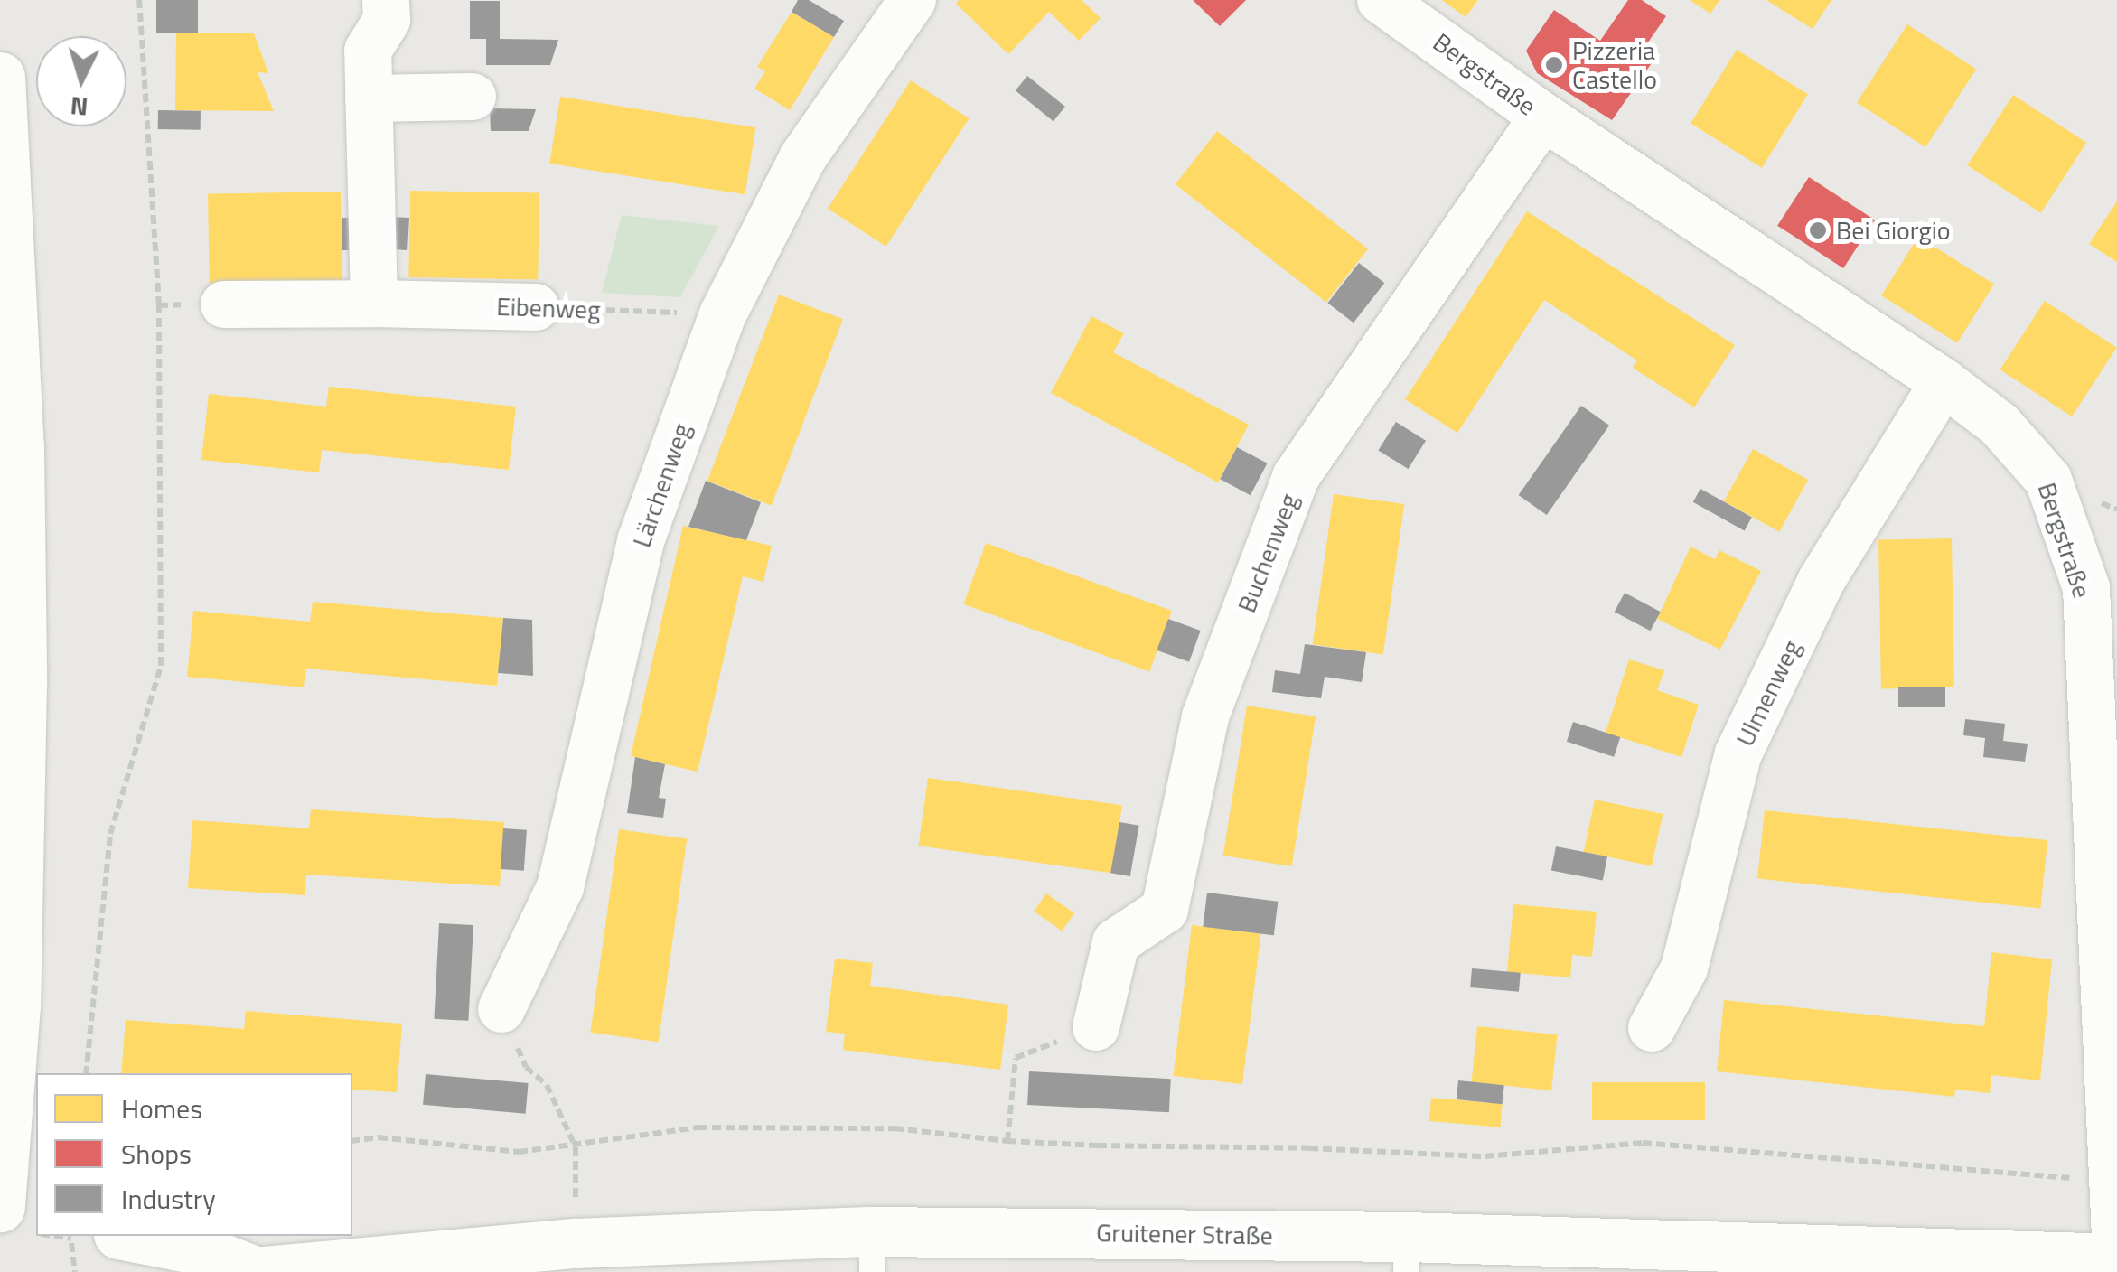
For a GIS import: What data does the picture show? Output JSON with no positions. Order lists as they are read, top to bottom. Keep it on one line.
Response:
{"streets":{"main road":["Gruitener Straße"],"street":["Bergstraße","Eibenweg","Lärchenweg","Buchenweg","Ulmenweg"]},"crossings":[["Bergstraße","Buchenweg"],["Bergstraße","Ulmenweg"],["Bergstraße","Gruitener Straße"],["Eibenweg","Lärchenweg"]],"places":["Pizzeria Castello","Bei Giorgio"],"legend":["Homes","Shops","Industry"],"north":"bottom"}
